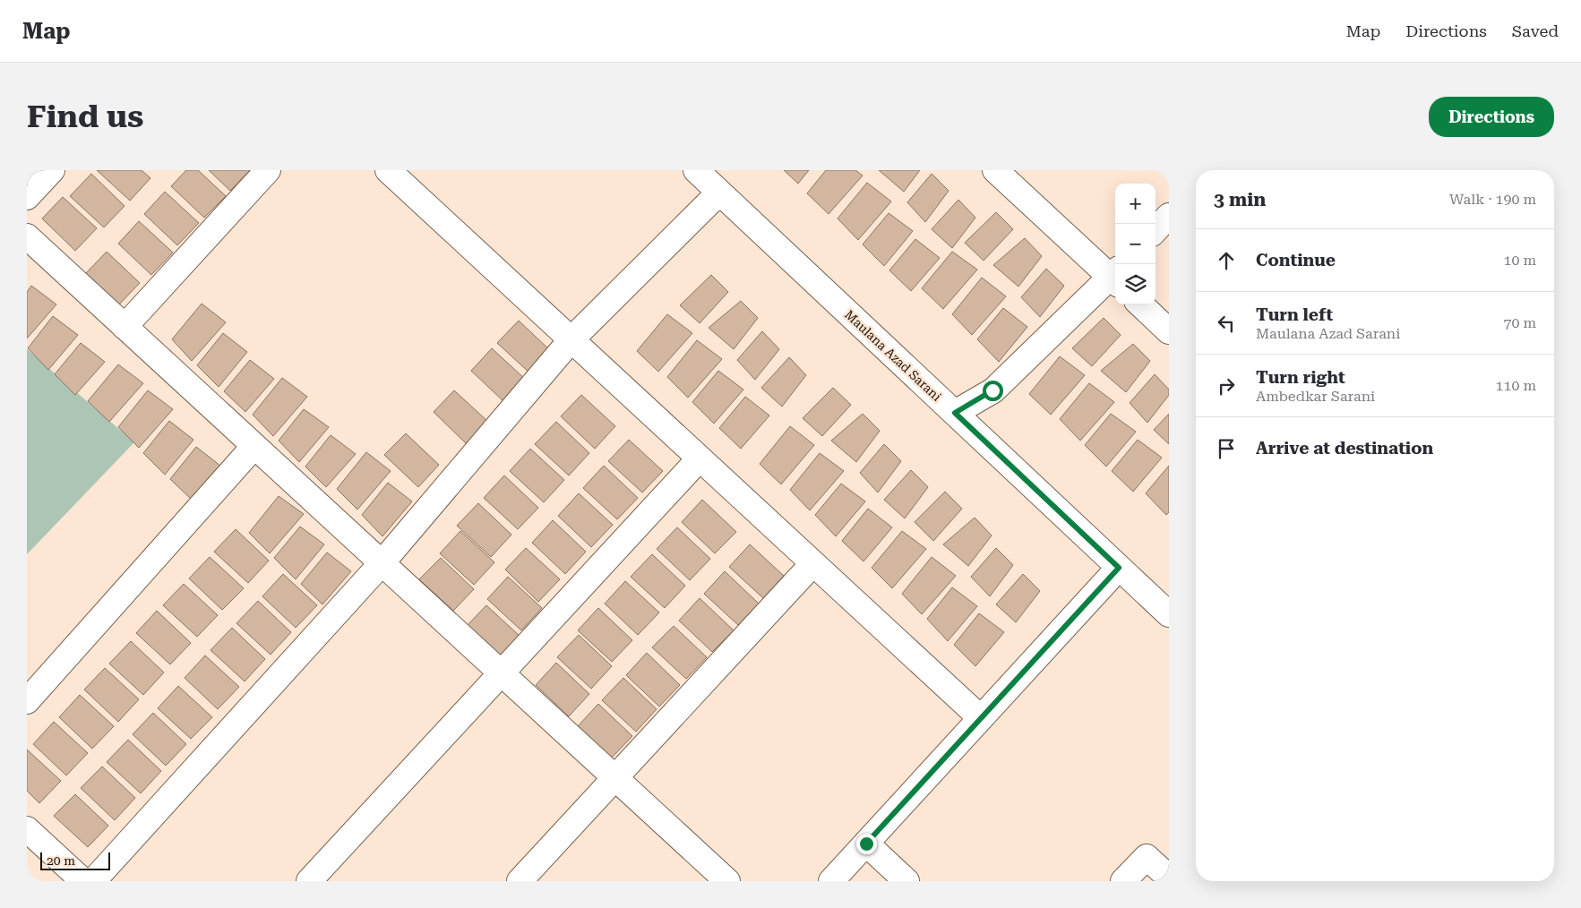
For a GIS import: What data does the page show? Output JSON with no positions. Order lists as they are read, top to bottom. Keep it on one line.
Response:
{"streets":{"street":["Maulana Azad Sarani"]},"scale_bar":"20 m","page":{"header":"Map","nav":["Map","Directions","Saved"],"buttons":"Directions","title":"Find us","heading":["3 min","Walk · 190 m"],"map_buttons":["+","−"],"list":[["Continue","10 m"],["Turn left","Maulana Azad Sarani","70 m"],["Turn right","Ambedkar Sarani","110 m"],"Arrive at destination"],"scale":"20 m"}}
